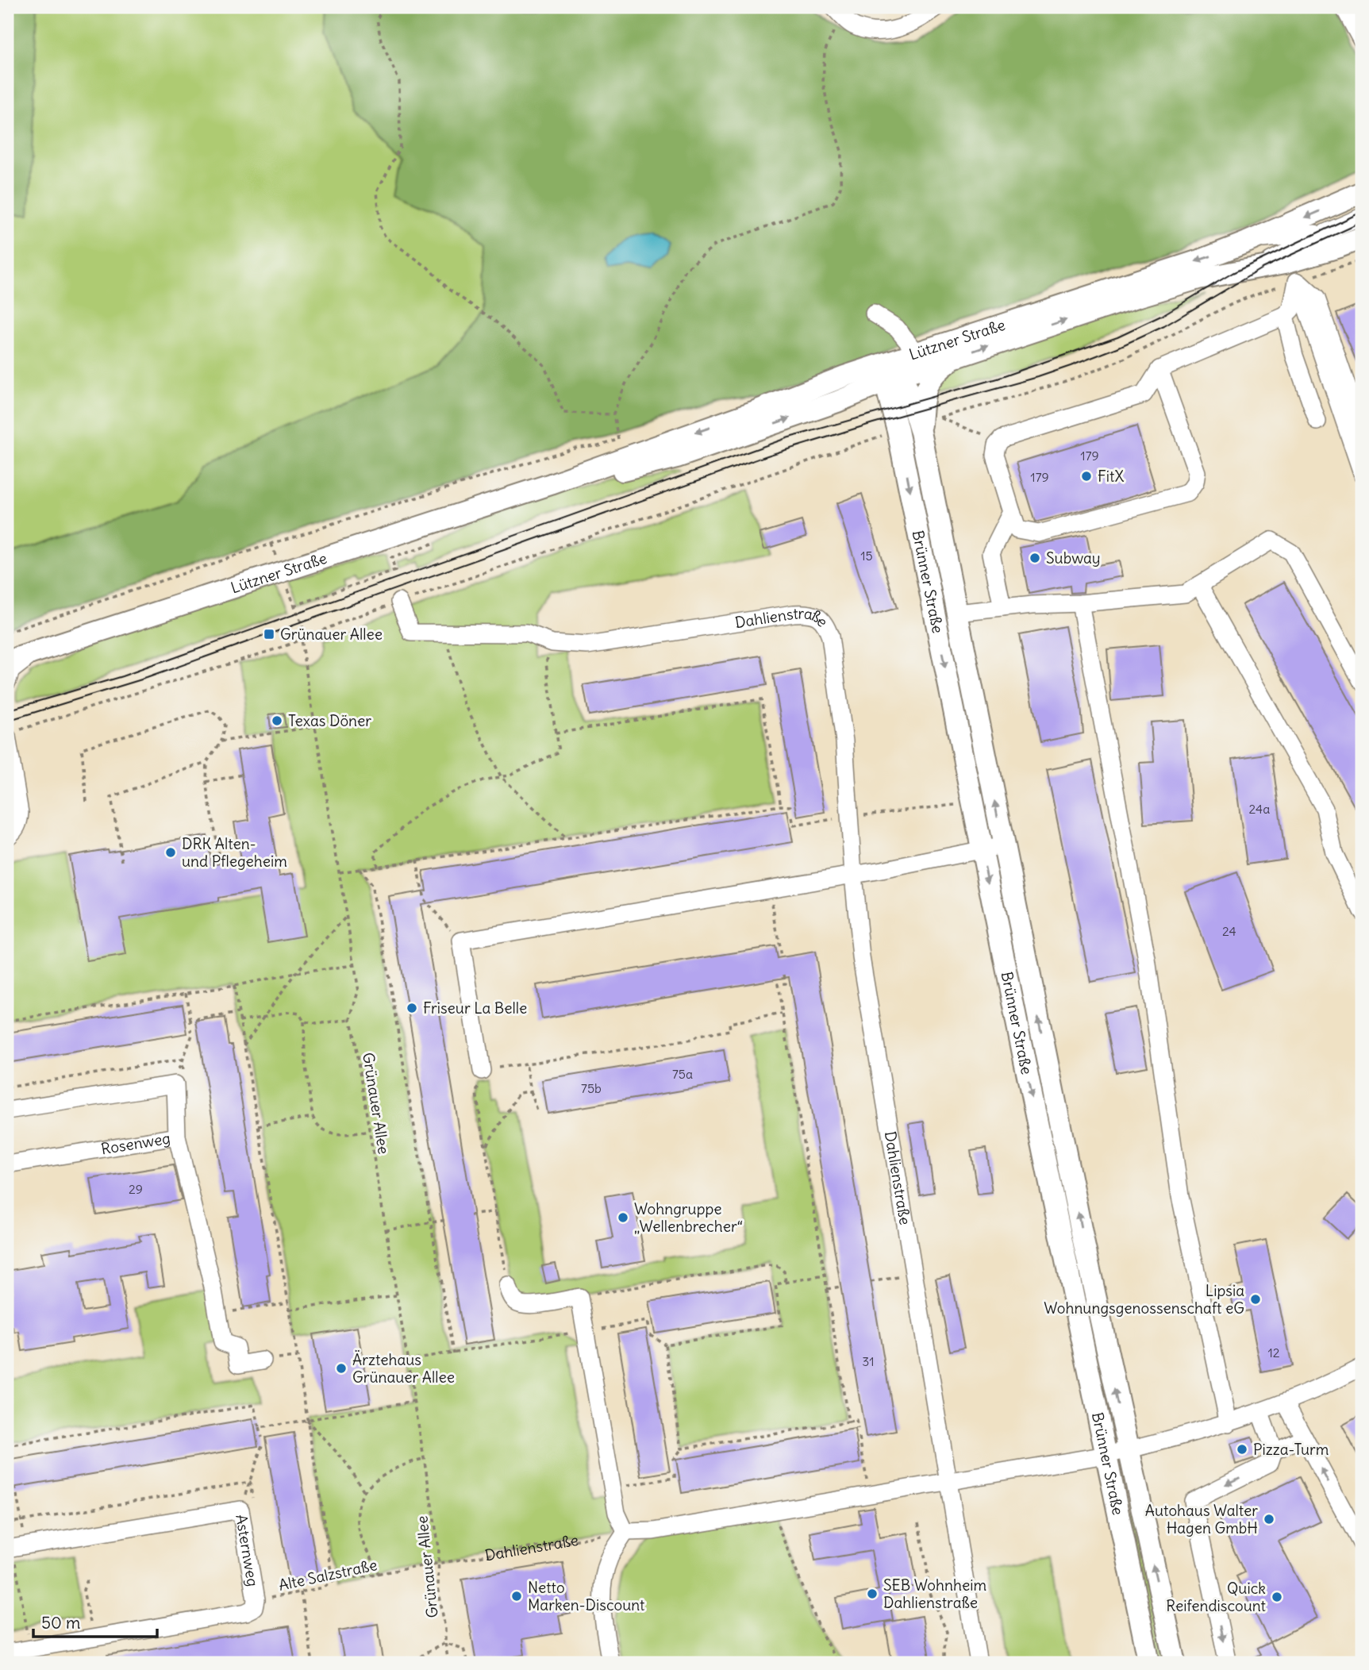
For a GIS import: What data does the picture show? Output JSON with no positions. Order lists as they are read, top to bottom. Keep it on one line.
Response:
{"streets":{"main road":["Lützner Straße","Brünner Straße"],"street":["Dahlienstraße","Rosenweg","Asternweg"],"path":["Grünauer Allee","Alte Salzstraße"]},"crossings":[["Lützner Straße","Brünner Straße"],["Lützner Straße","Grünauer Allee"],["Dahlienstraße","Grünauer Allee"],["Dahlienstraße","Alte Salzstraße"],["Grünauer Allee","Alte Salzstraße"],["Asternweg","Alte Salzstraße"]],"places":{"other":["FitX","Subway","Texas Döner","DRK Alten- und Pflegeheim","Friseur La Belle","Wohngruppe „Wellenbrecher“","Lipsia Wohnungsgenossenschaft eG","Ärztehaus Grünauer Allee","Pizza-Turm","Autohaus Walter Hagen GmbH","SEB Wohnheim Dahlienstraße","Netto Marken-Discount","Quick Reifendiscount"],"transit":["Grünauer Allee"]},"house_numbers":["179","179","15","24a","24","75a","75b","29","12","31"],"scale_bar":"50 m"}
